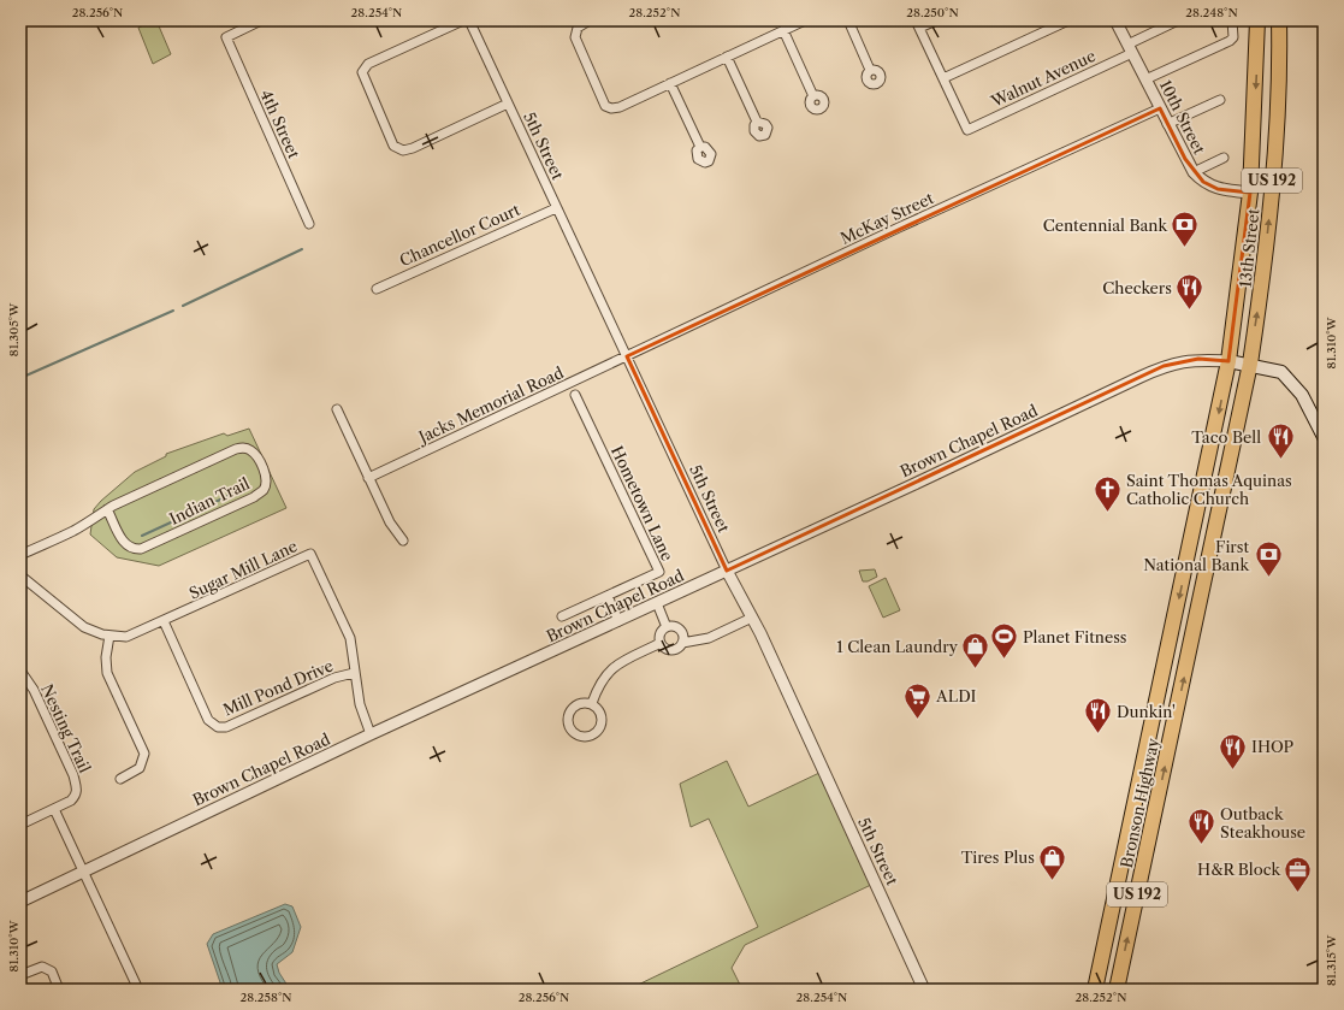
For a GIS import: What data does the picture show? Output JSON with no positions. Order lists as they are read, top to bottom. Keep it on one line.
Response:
{"streets":{"highway":["US 192","13th Street","Bronson Highway"],"street":["Walnut Avenue","10th Street","4th Street","5th Street","McKay Street","Chancellor Court","Jacks Memorial Road","Brown Chapel Road","Indian Trail","Hometown Lane","Sugar Mill Lane","Mill Pond Drive","Nesting Trail"]},"crossings":[["Walnut Avenue","10th Street"],["10th Street","McKay Street"],["10th Street","13th Street"],["5th Street","McKay Street"],["5th Street","Chancellor Court"],["5th Street","Jacks Memorial Road"],["5th Street","Brown Chapel Road"],["US 192","13th Street"],["US 192","Brown Chapel Road"],["US 192","Bronson Highway"],["McKay Street","Jacks Memorial Road"],["13th Street","Brown Chapel Road"],["13th Street","Bronson Highway"],["Brown Chapel Road","Sugar Mill Lane"],["Sugar Mill Lane","Mill Pond Drive"]],"places":{"bank":["Centennial Bank","First National Bank"],"restaurant":["Checkers","Taco Bell","Dunkin'","IHOP","Outback Steakhouse"],"church":["Saint Thomas Aquinas Catholic Church"],"sports":["Planet Fitness"],"shop":["1 Clean Laundry","Tires Plus"],"supermarket":["ALDI"],"office":["H&R Block"]},"coordinates":["28.256°N","28.254°N","28.252°N","28.250°N","28.248°N","81.305°W","81.310°W","81.315°W","28.258°N"]}
